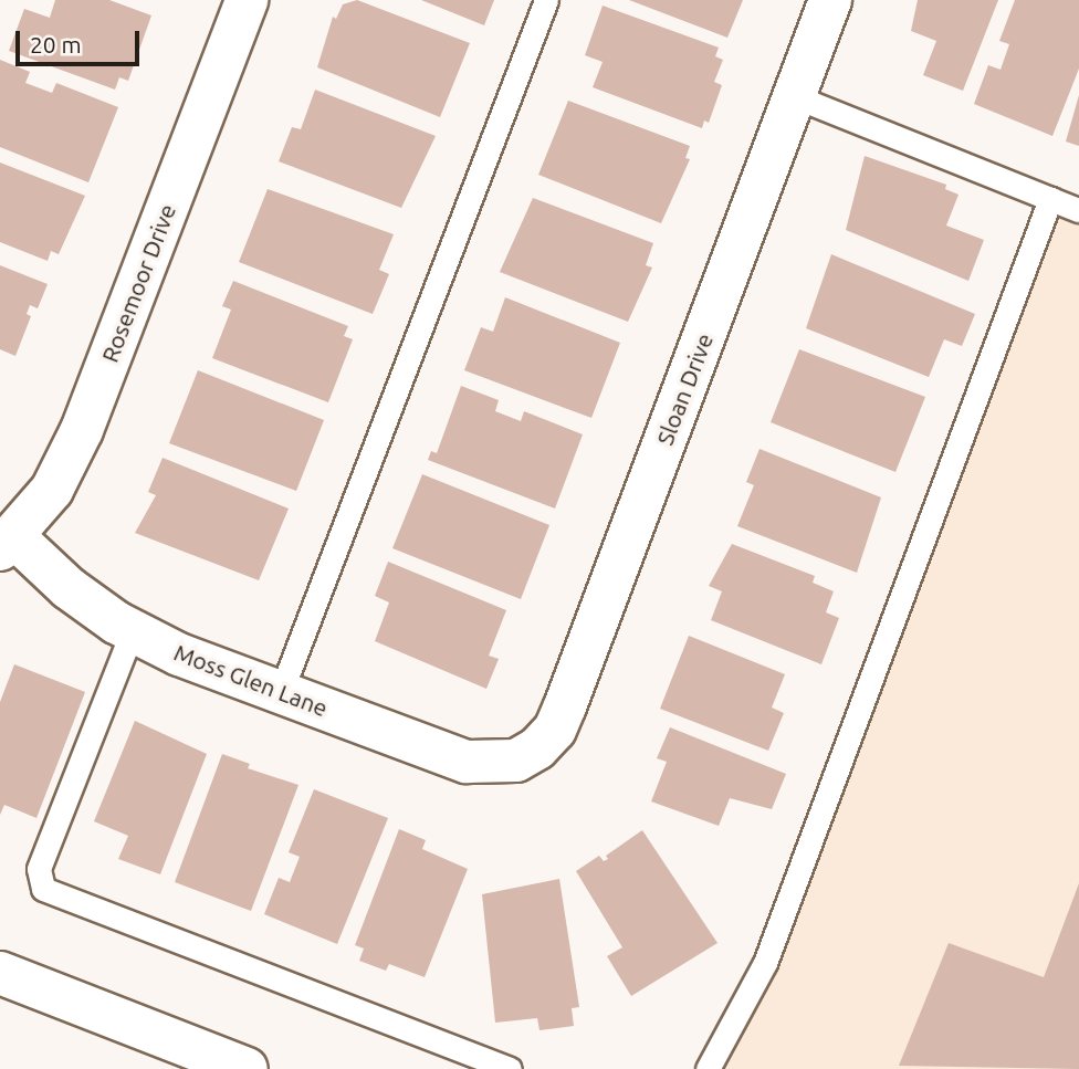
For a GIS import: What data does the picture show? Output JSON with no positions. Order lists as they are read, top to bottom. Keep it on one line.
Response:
{"streets":{"street":["Rosemoor Drive","Sloan Drive","Moss Glen Lane"]},"crossings":[["Rosemoor Drive","Moss Glen Lane"],["Sloan Drive","Moss Glen Lane"]],"scale_bar":"20 m"}
